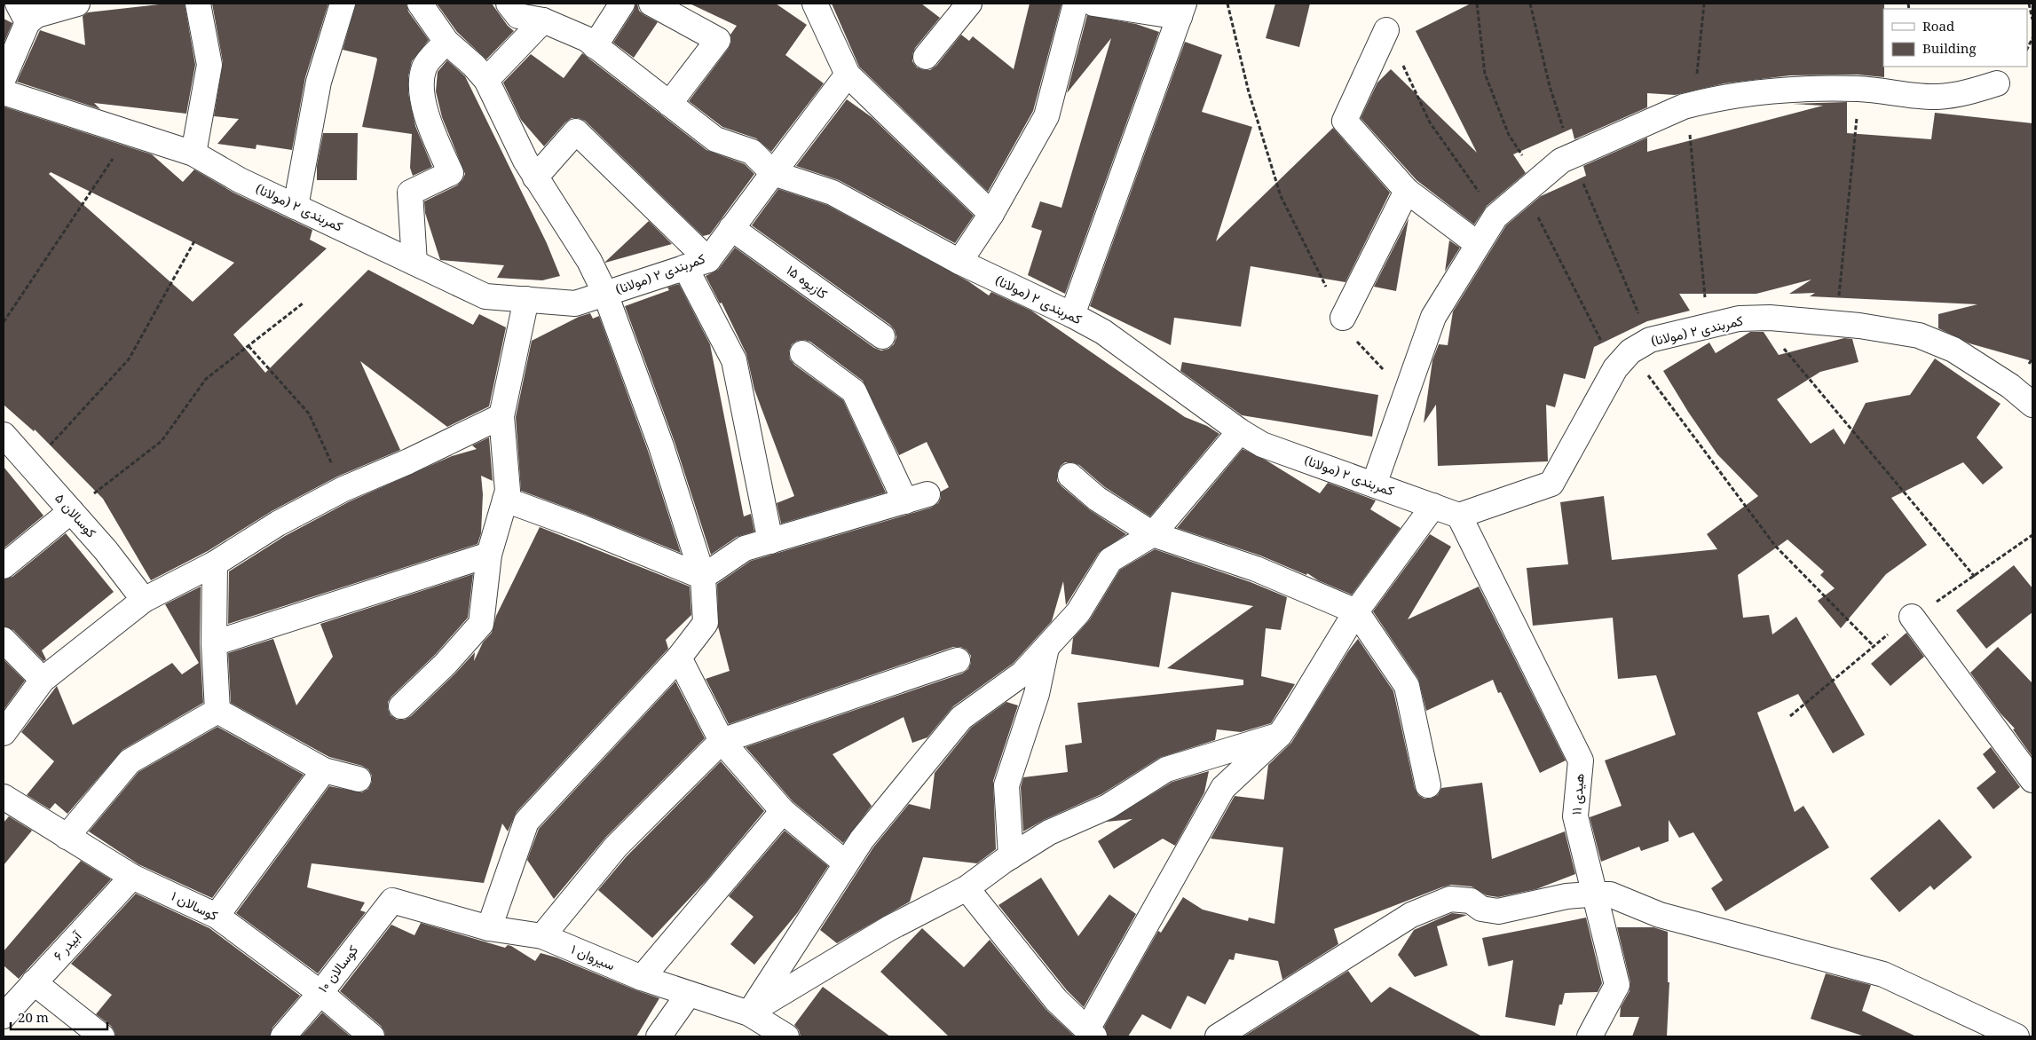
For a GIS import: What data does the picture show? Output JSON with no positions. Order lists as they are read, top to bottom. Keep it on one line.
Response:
{"streets":{"street":["کمربندی ۲ (مولانا)","کازیوه ۱۵","کوسالان ۵","هیدی ۱۱","کوسالان ۱","آبیدر ۶","سیروان ۱","کوسالان ۱۰"]},"crossings":[["کمربندی ۲ (مولانا)","کازیوه ۱۵"],["کمربندی ۲ (مولانا)","هیدی ۱۱"],["کوسالان ۱","آبیدر ۶"],["کوسالان ۱","کوسالان ۱۰"],["سیروان ۱","کوسالان ۱۰"]],"legend":["Road","Building"],"scale_bar":"20 m"}
